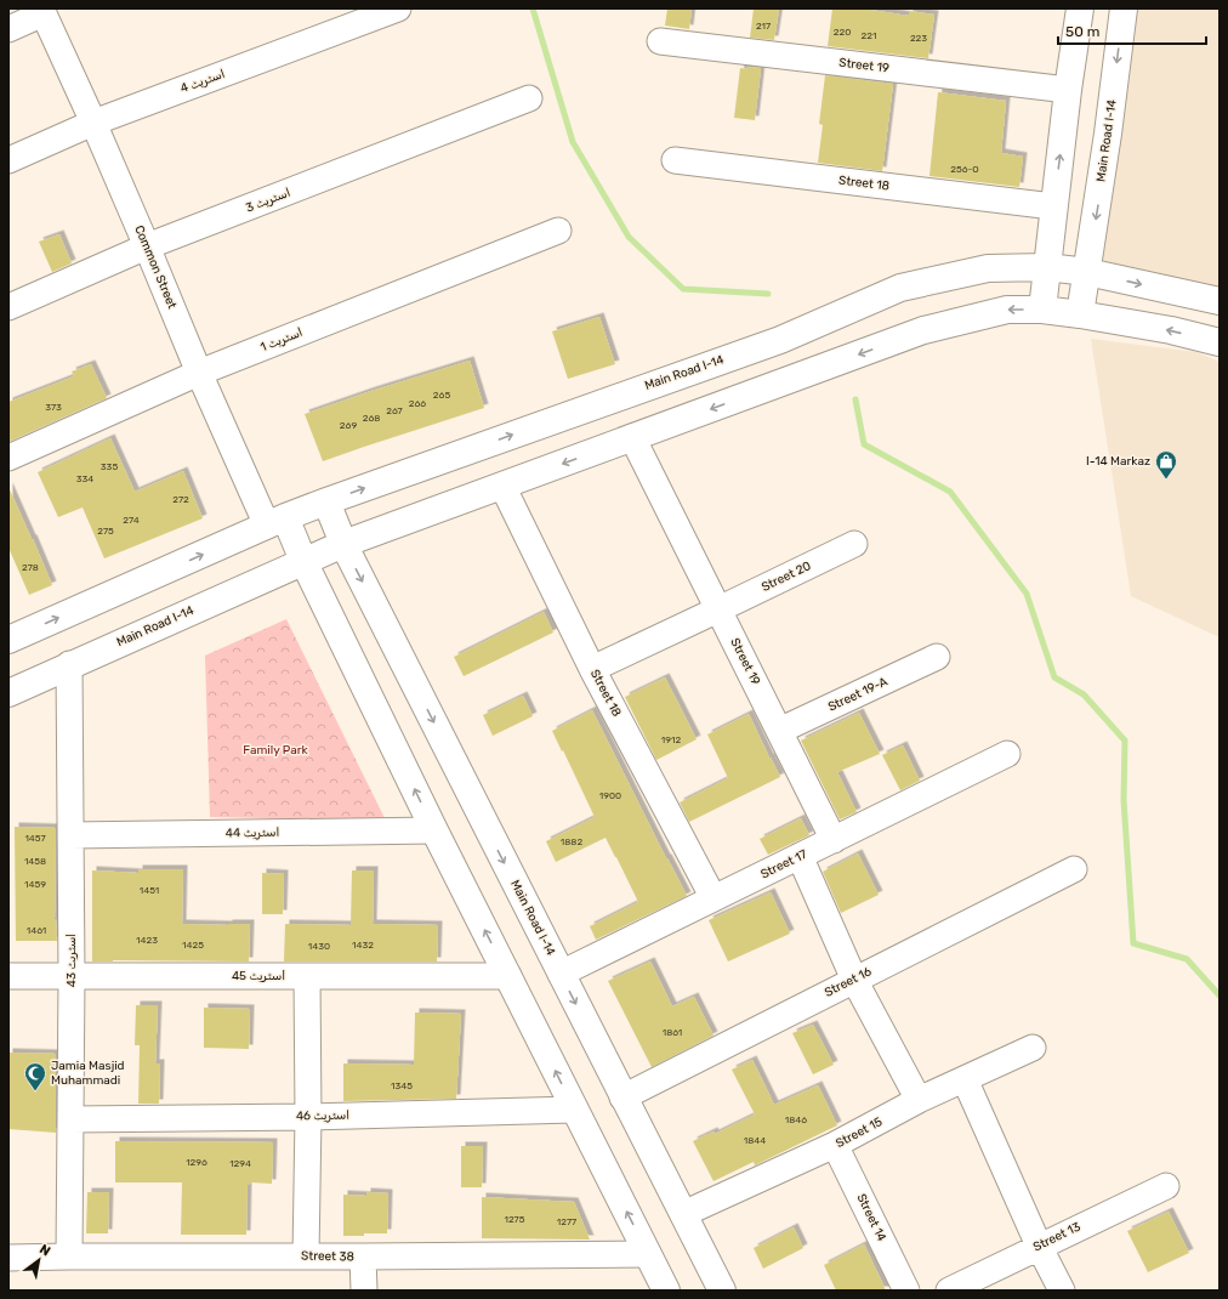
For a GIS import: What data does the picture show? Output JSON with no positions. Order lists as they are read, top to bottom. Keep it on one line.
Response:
{"streets":{"main road":["Main Road I-14"],"street":["Street 19","اسٹریٹ 4","Street 18","اسٹریٹ 3","Common Street","اسٹریٹ 1","Street 20","Street 19-A","اسٹریٹ 44","Street 17","اسٹریٹ 43","اسٹریٹ 45","Street 16","اسٹریٹ 46","Street 15","Street 14","Street 13","Street 38"]},"crossings":[["Street 19","Main Road I-14"],["Street 19","Street 20"],["Street 19","Street 19-A"],["Street 19","Street 17"],["اسٹریٹ 4","Common Street"],["Main Road I-14","Street 18"],["Main Road I-14","Common Street"],["Main Road I-14","Street 17"],["Main Road I-14","اسٹریٹ 43"],["Main Road I-14","Street 16"],["Main Road I-14","Street 15"],["Street 18","Street 17"],["اسٹریٹ 3","Common Street"],["Common Street","اسٹریٹ 1"],["اسٹریٹ 44","اسٹریٹ 43"],["اسٹریٹ 43","اسٹریٹ 45"],["اسٹریٹ 43","اسٹریٹ 46"],["اسٹریٹ 43","Street 38"],["Street 15","Street 14"]],"parks":["Family Park"],"places":{"shop":["I-14 Markaz"],"mosque":["Jamia Masjid Muhammadi"]},"house_numbers":["217","220","221","223","256-O","265","266","373","267","268","269","335","334","272","274","275","278","1912","1900","1457","1882","1458","1459","1451","1461","1423","1425","1432","1430","1861","1345","1846","1844","1296","1294","1275","1277"],"scale_bar":"50 m","north":"top right"}
